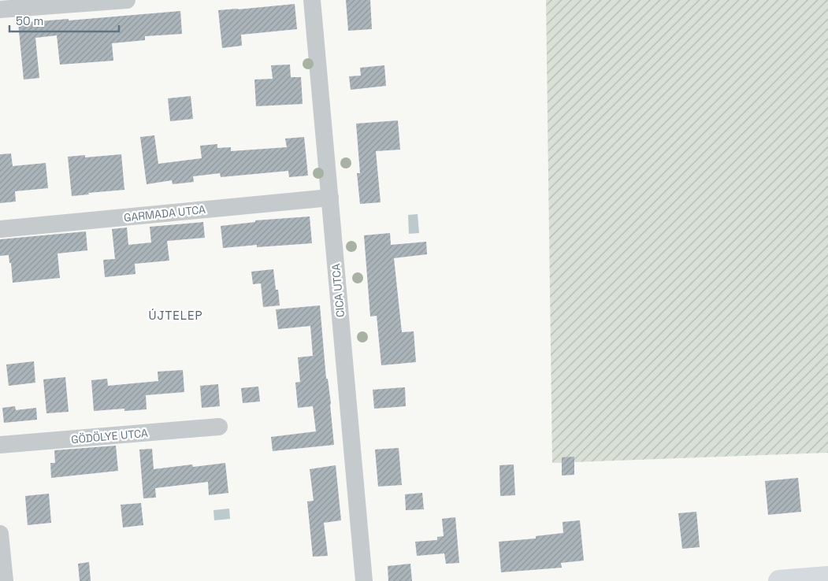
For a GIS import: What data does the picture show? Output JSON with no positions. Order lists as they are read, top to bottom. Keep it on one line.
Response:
{"streets":{"street":["GARMADA UTCA","CICA UTCA","GÖDÖLYE UTCA"]},"crossings":[["GARMADA UTCA","CICA UTCA"]],"districts":["ÚJTELEP"],"scale_bar":"50 m"}
